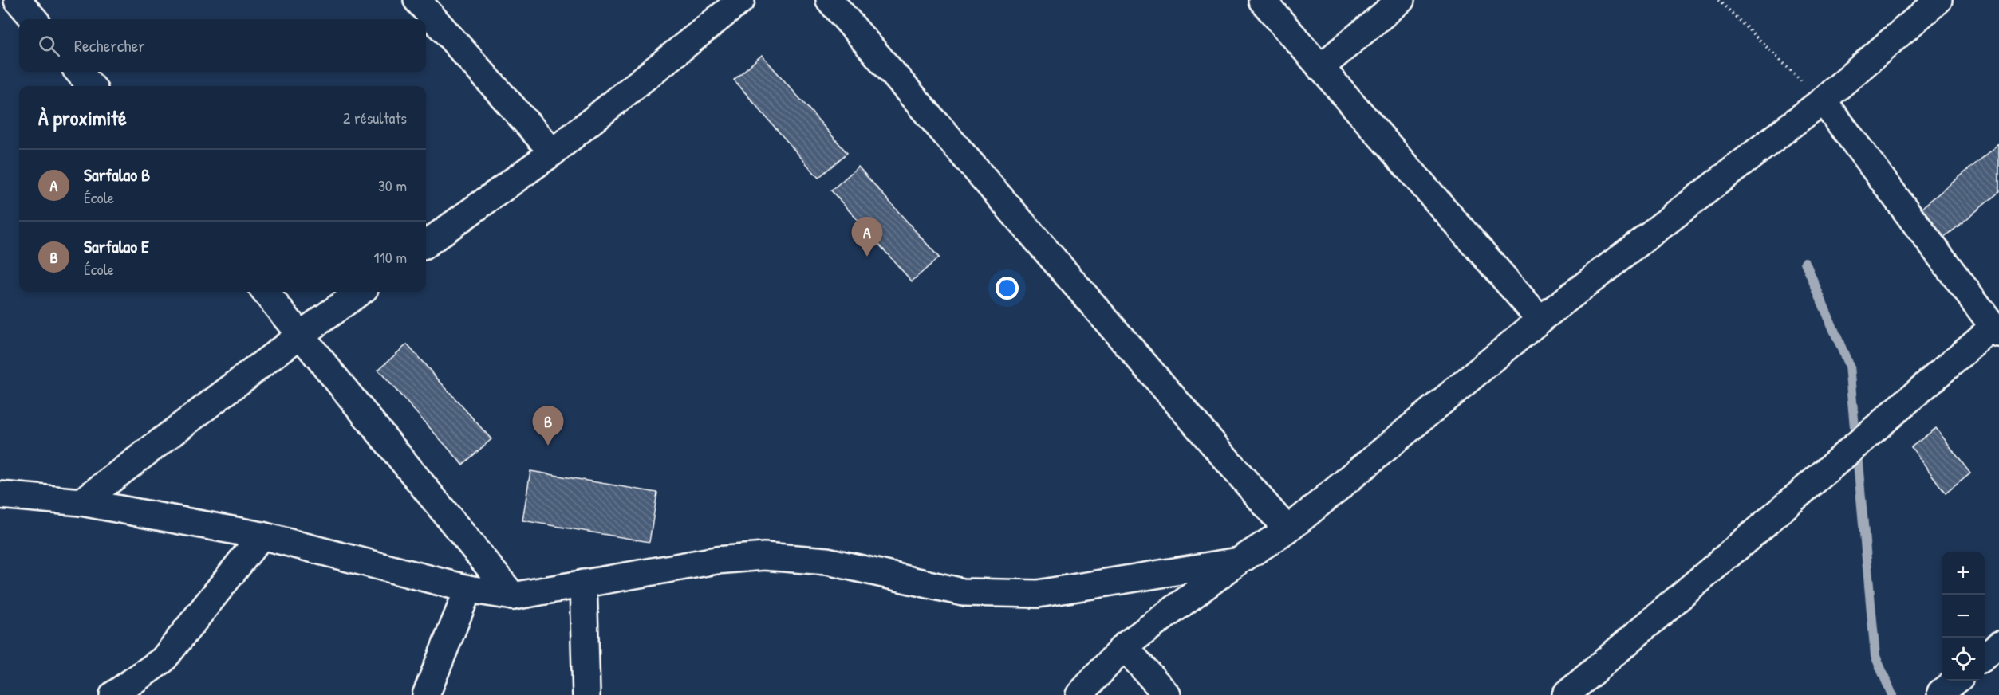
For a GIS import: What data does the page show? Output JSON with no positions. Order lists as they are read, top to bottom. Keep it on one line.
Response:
{"page":{"search":"Rechercher","heading":["À proximité","2 résultats"],"list":[{"mark":"A","name":"Sarfalao B","note":"École","value":"30 m"},{"mark":"B","name":"Sarfalao E","note":"École","value":"110 m"}],"pins":["A","B"],"map_buttons":["+","−"]}}
